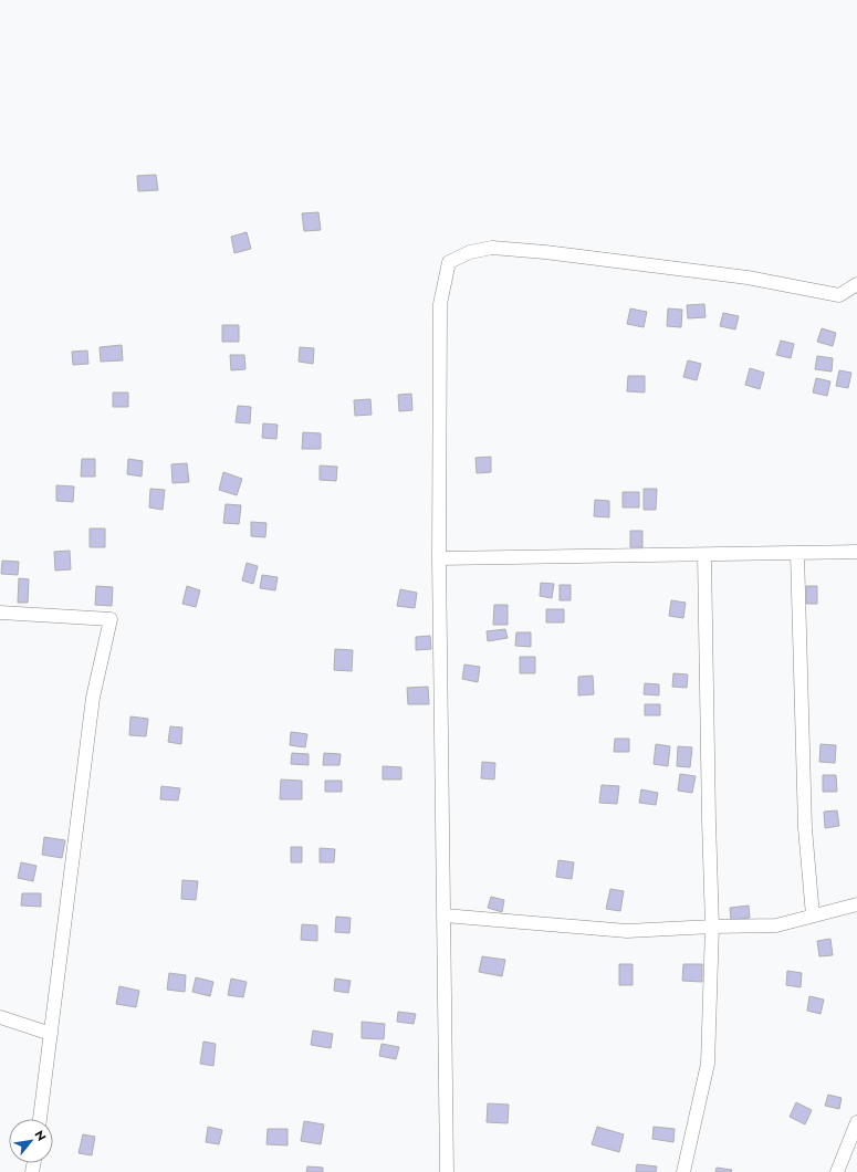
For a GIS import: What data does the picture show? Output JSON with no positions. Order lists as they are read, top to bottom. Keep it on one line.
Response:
{"north":"top right"}
